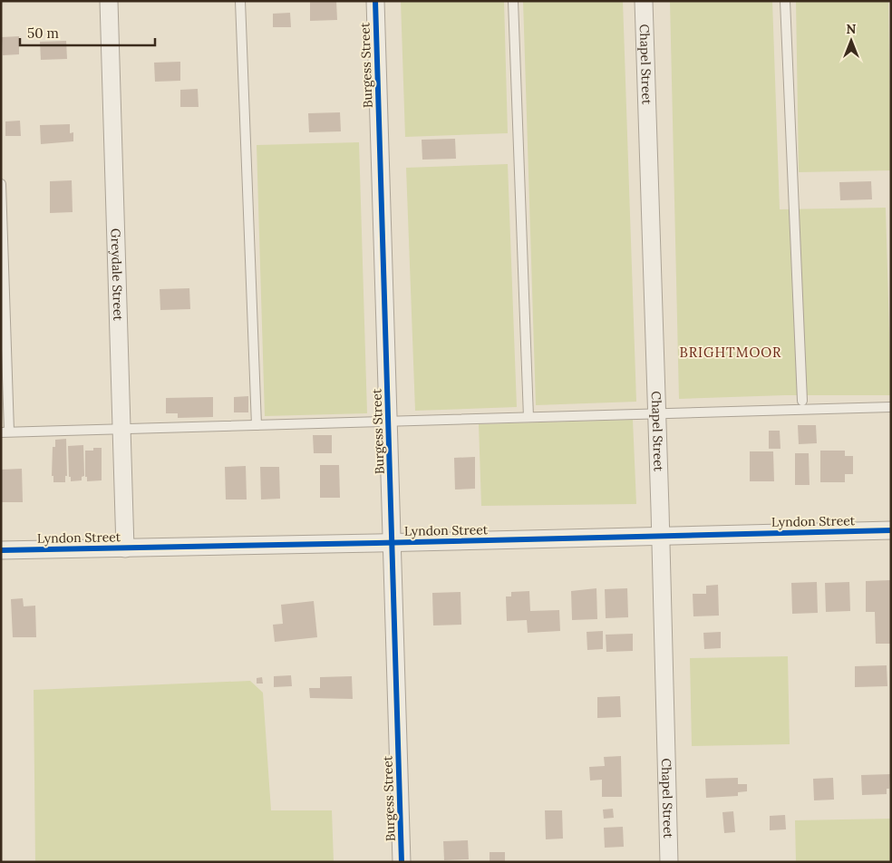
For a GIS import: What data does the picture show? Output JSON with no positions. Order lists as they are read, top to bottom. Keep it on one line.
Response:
{"streets":{"street":["Chapel Street","Burgess Street","Greydale Street","Lyndon Street"]},"crossings":[["Chapel Street","Lyndon Street"],["Burgess Street","Lyndon Street"],["Greydale Street","Lyndon Street"]],"districts":["BRIGHTMOOR"],"scale_bar":"50 m","north":"top"}
